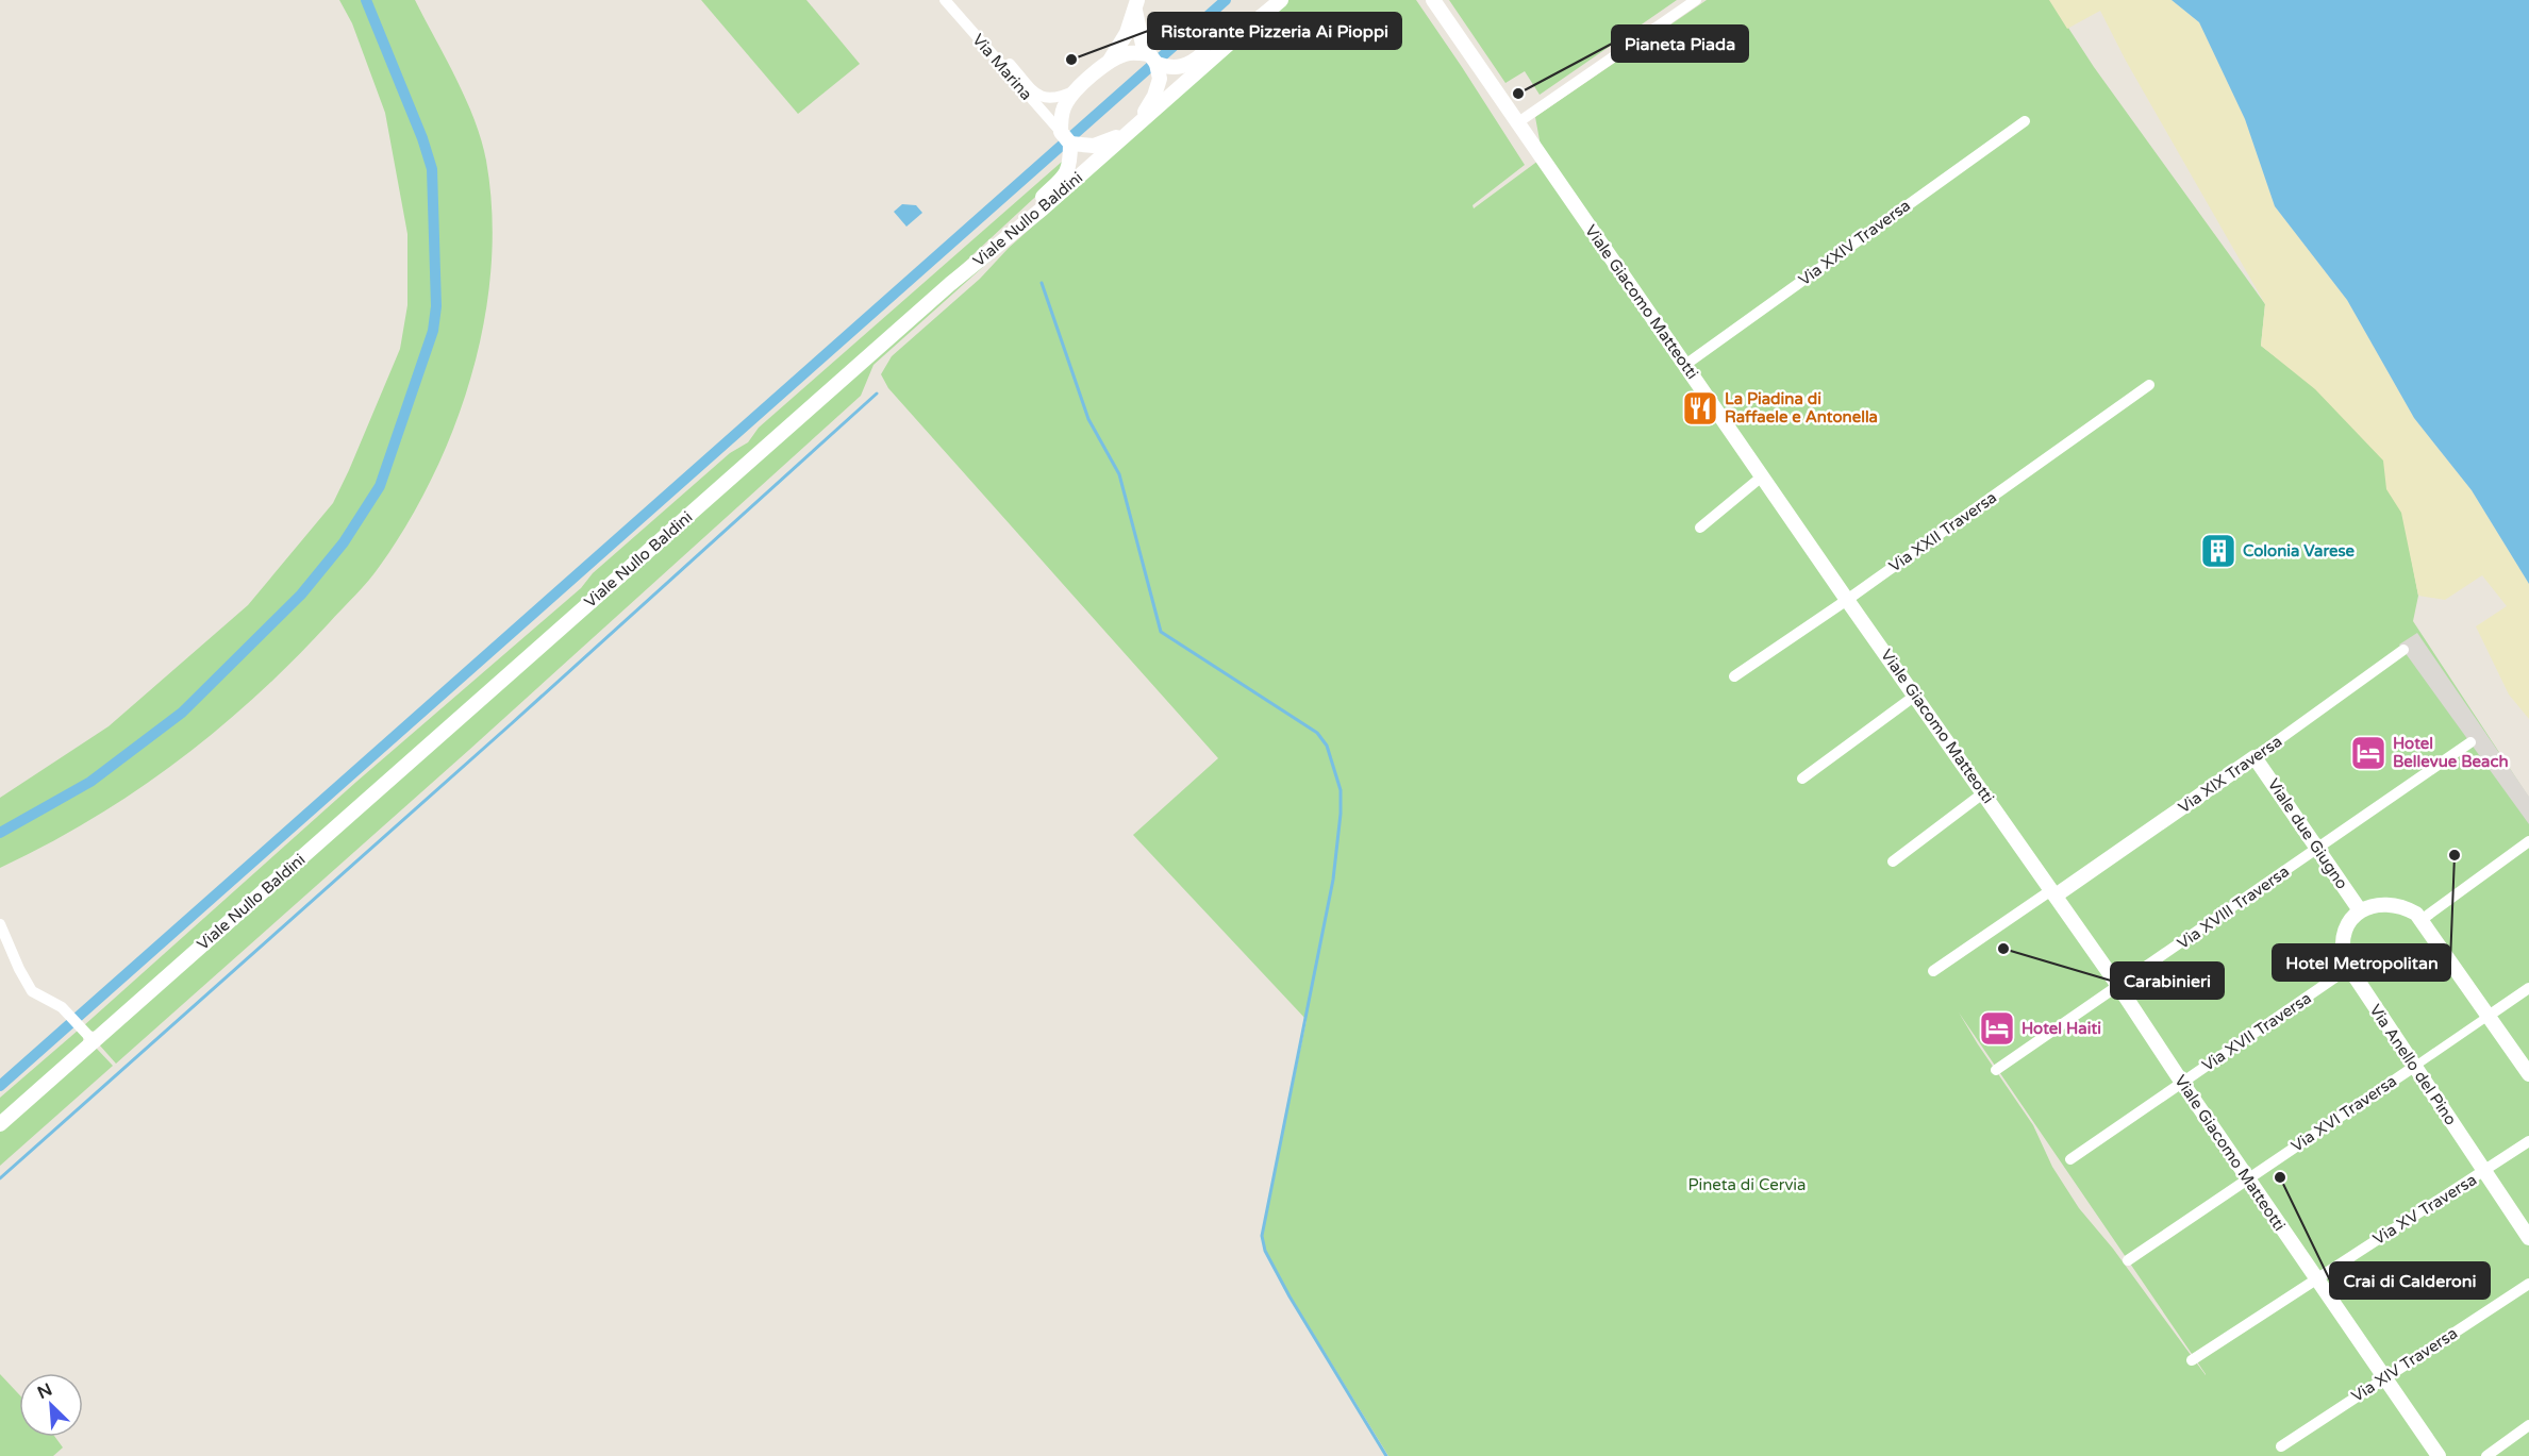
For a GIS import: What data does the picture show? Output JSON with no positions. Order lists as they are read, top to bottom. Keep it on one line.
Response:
{"streets":{"street":["Via Marina","Viale Nullo Baldini","Via XXIV Traversa","Viale Giacomo Matteotti","Via XXII Traversa","Via XIX Traversa","Viale due Giugno","Via XVIII Traversa","Via XVII Traversa","Via Anello del Pino","Via XVI Traversa","Via XV Traversa","Via XIV Traversa"]},"crossings":[["Via Marina","Viale Nullo Baldini"],["Via XXIV Traversa","Viale Giacomo Matteotti"],["Viale Giacomo Matteotti","Via XXII Traversa"],["Viale Giacomo Matteotti","Via XIX Traversa"],["Viale Giacomo Matteotti","Via XVIII Traversa"],["Viale Giacomo Matteotti","Via XVII Traversa"],["Viale Giacomo Matteotti","Via XVI Traversa"],["Viale Giacomo Matteotti","Via XV Traversa"],["Viale Giacomo Matteotti","Via XIV Traversa"],["Via XIX Traversa","Viale due Giugno"],["Viale due Giugno","Via XVIII Traversa"],["Viale due Giugno","Via Anello del Pino"],["Via XVII Traversa","Via Anello del Pino"],["Via Anello del Pino","Via XVI Traversa"],["Via Anello del Pino","Via XV Traversa"]],"parks":["Pineta di Cervia"],"places":{"other":["Ristorante Pizzeria Ai Pioppi","Pianeta Piada","Hotel Metropolitan","Carabinieri","Crai di Calderoni"],"restaurant":["La Piadina di Raffaele e Antonella"],"building":["Colonia Varese"],"hotel":["Hotel Bellevue Beach","Hotel Haiti"]},"north":"top left"}
